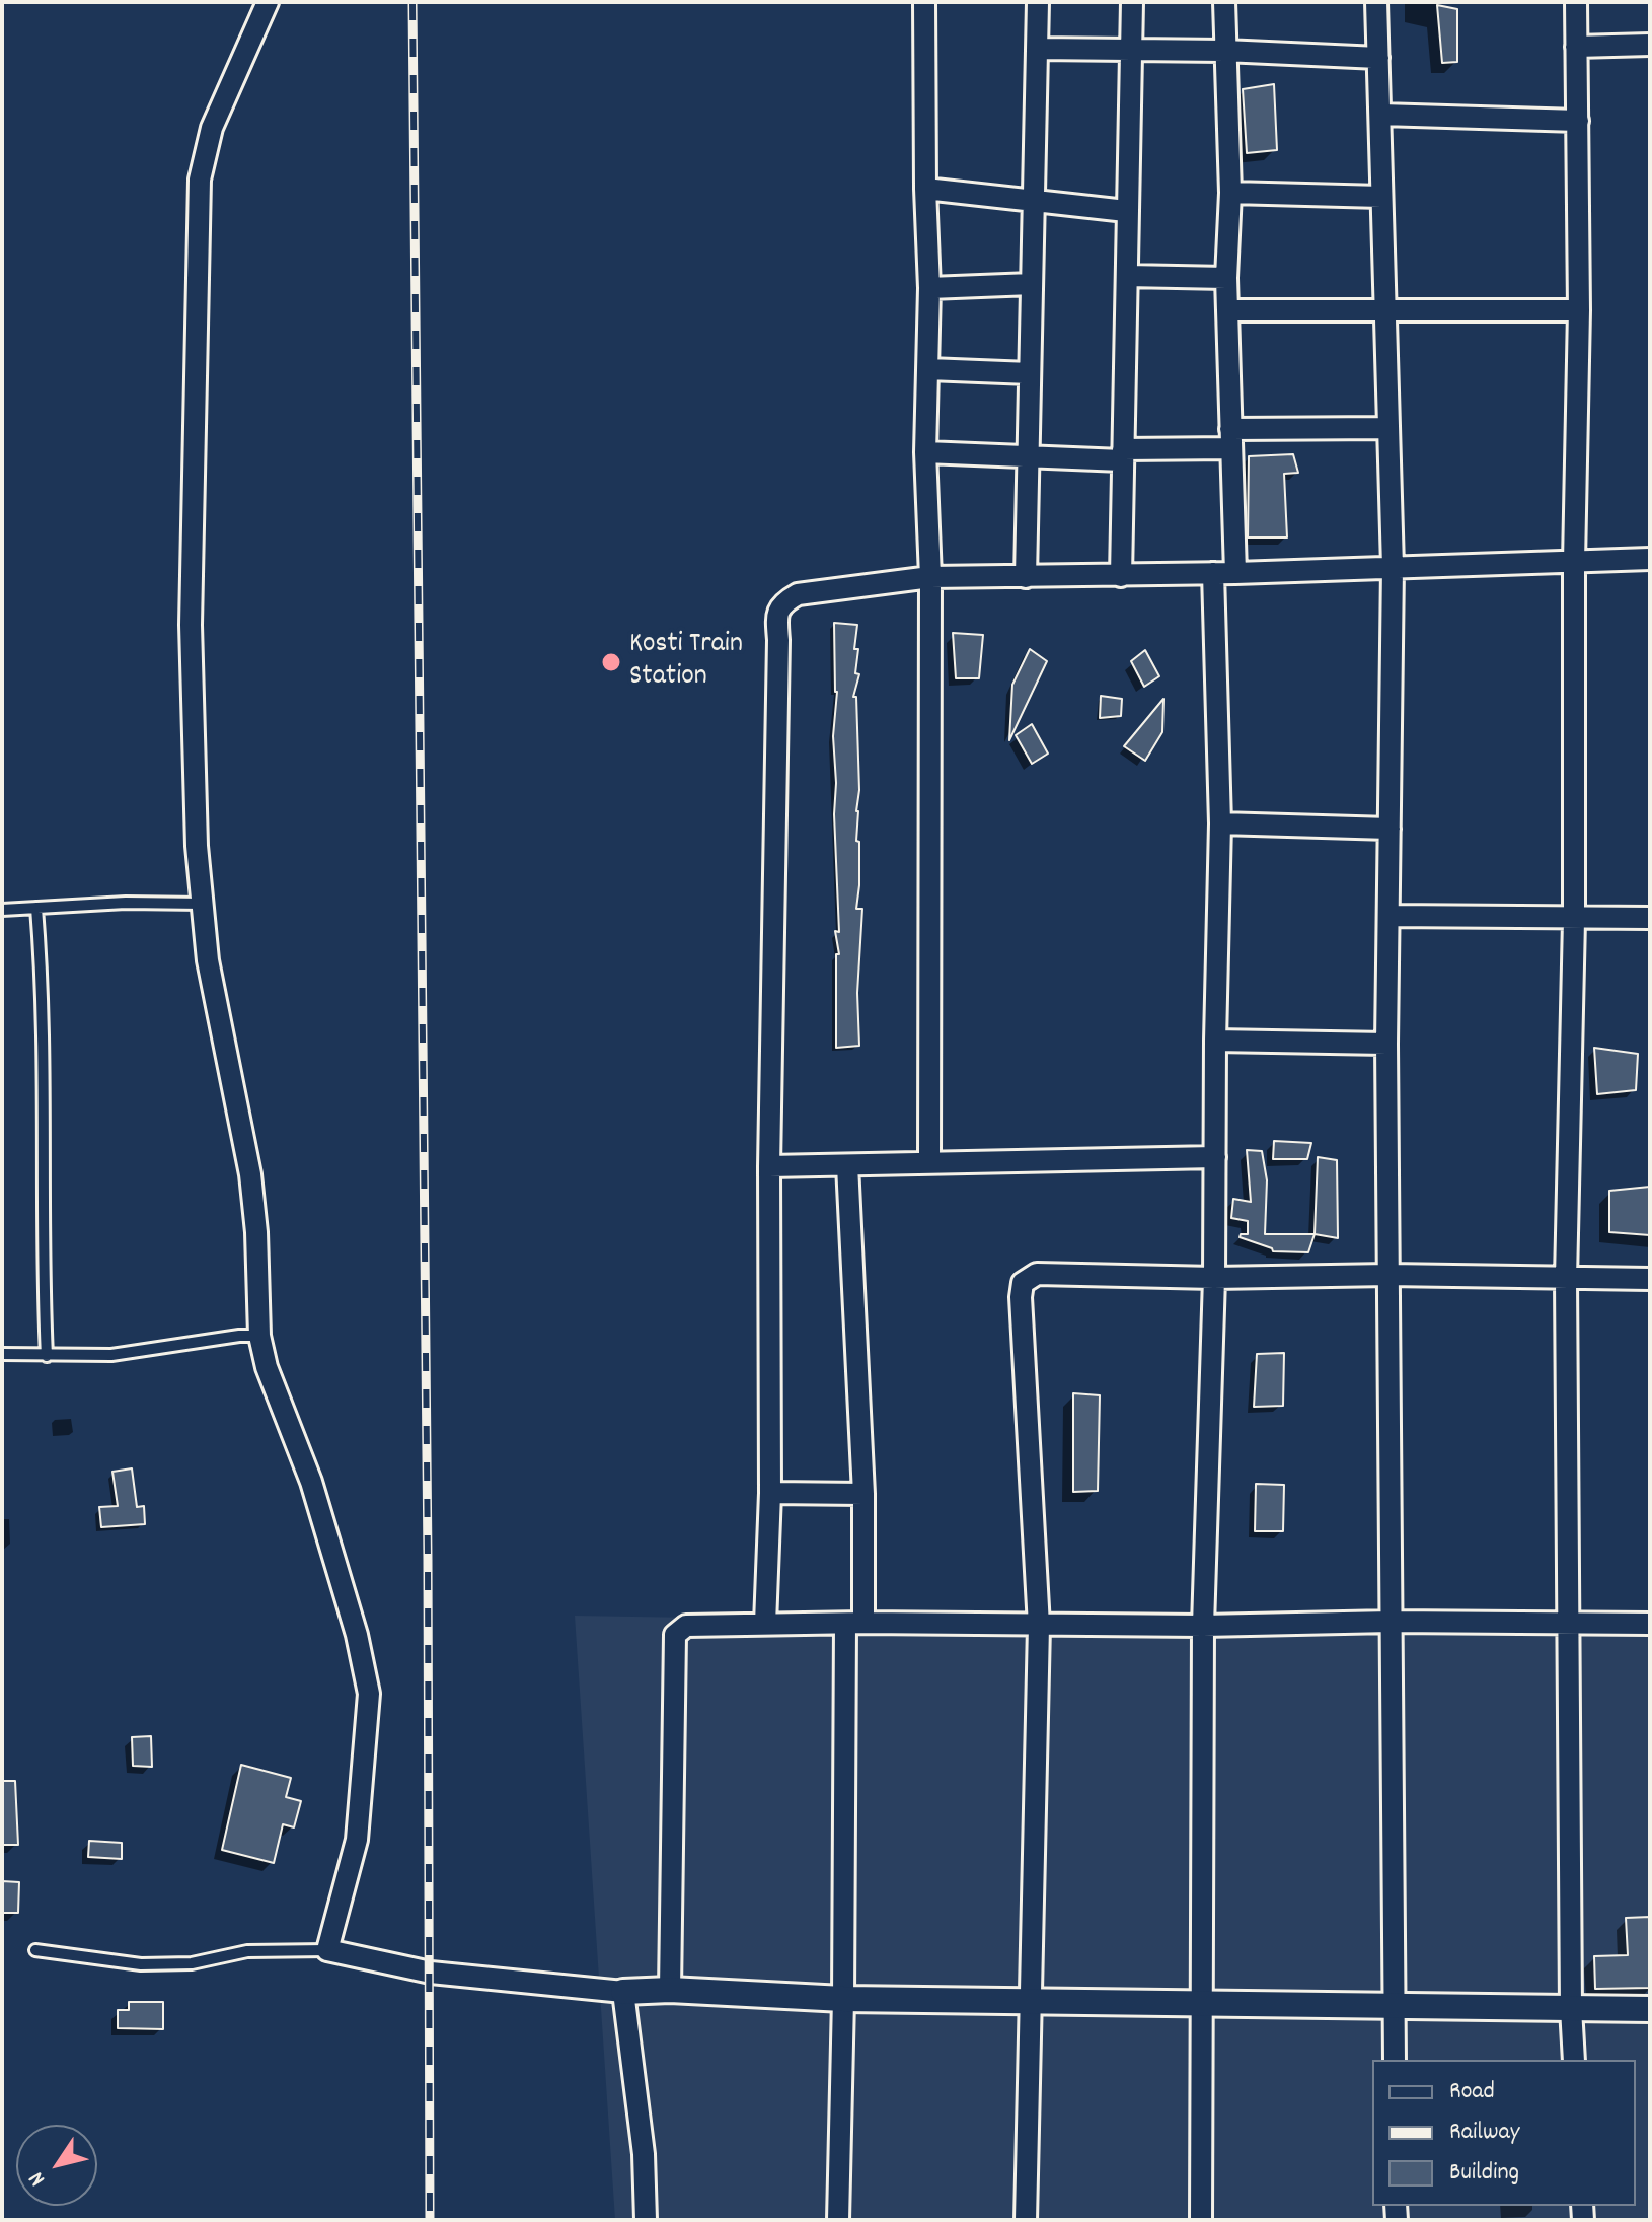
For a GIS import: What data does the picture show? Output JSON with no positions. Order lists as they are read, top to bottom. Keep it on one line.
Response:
{"places":["Kosti Train Station"],"legend":["Road","Railway","Building"],"north":"bottom left"}
